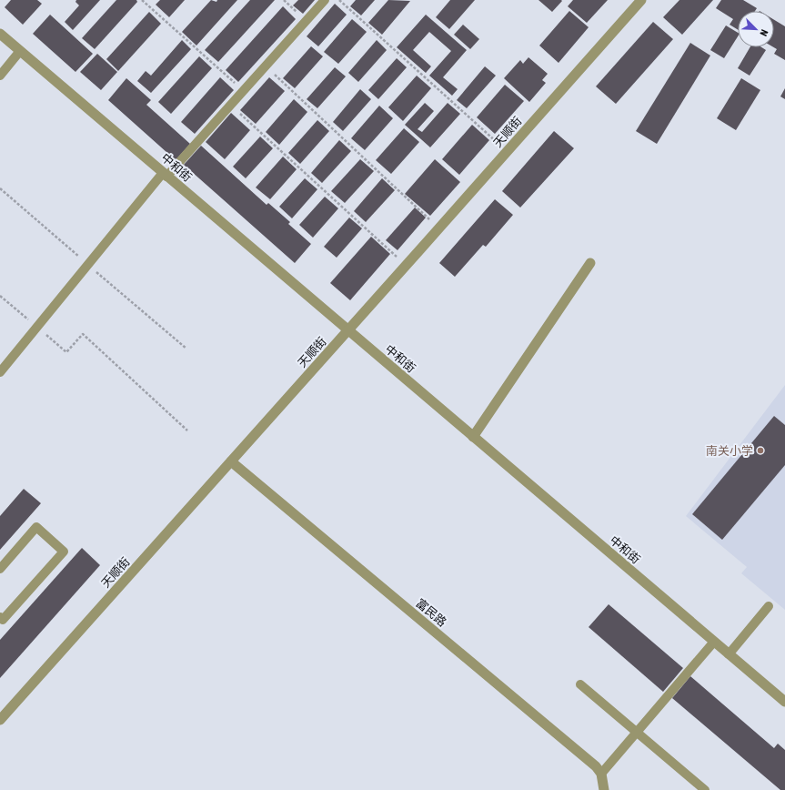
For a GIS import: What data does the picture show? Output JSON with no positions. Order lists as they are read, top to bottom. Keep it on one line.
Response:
{"streets":{"street":["天顺街","中和街","富民路"]},"crossings":[["天顺街","中和街"],["天顺街","富民路"]],"places":["南关小学"],"north":"bottom right"}
